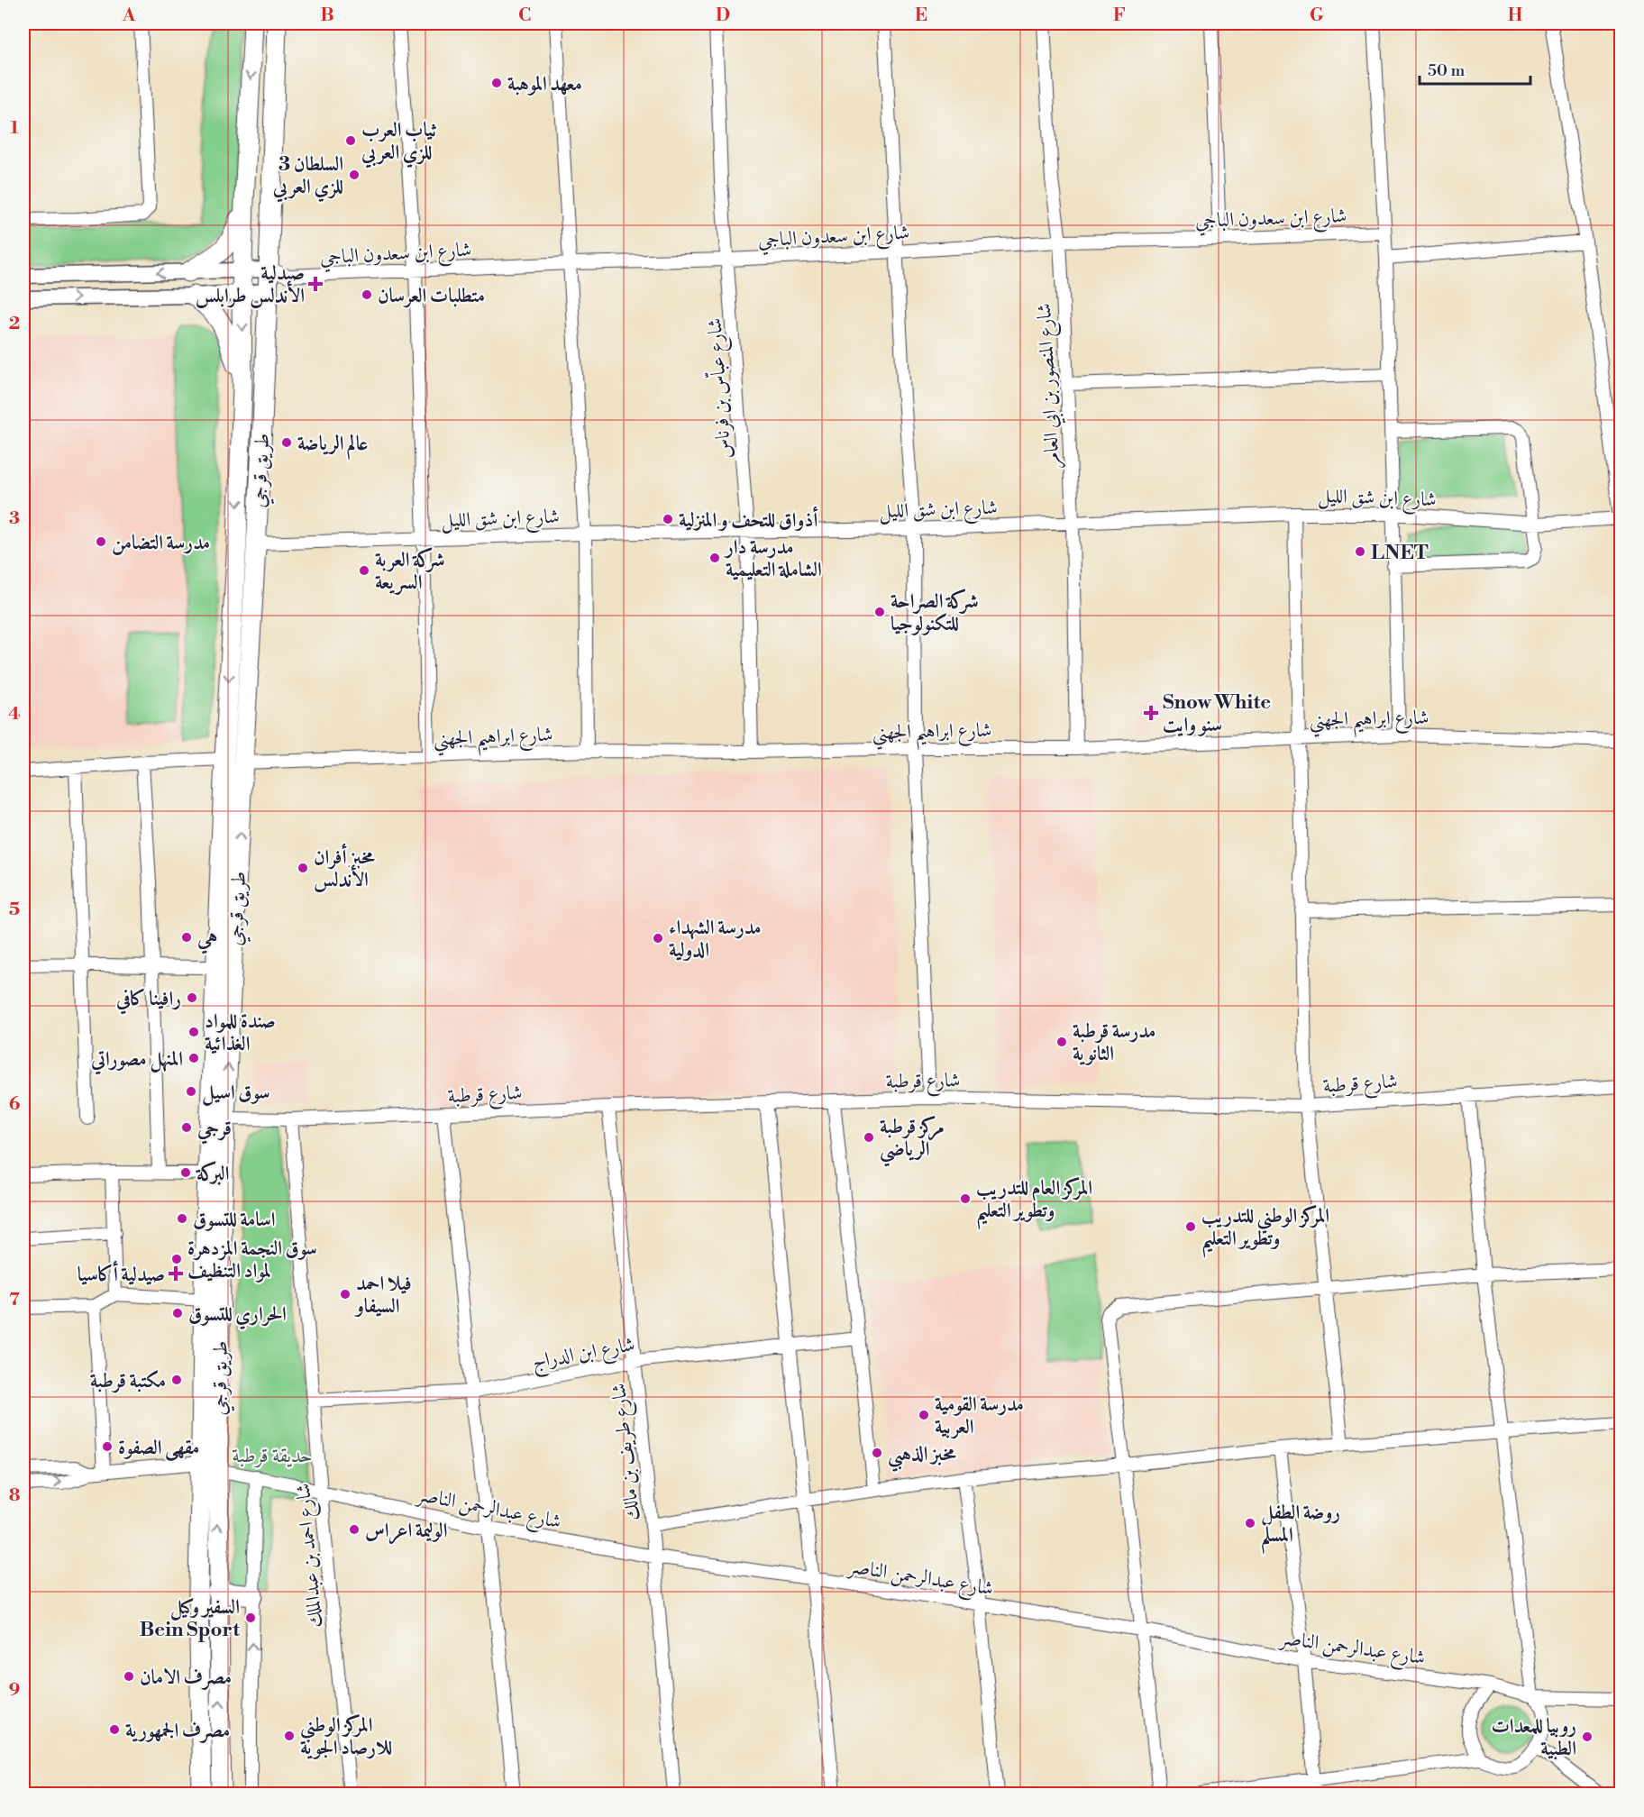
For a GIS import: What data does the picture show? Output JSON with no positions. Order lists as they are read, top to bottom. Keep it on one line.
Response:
{"streets":{"highway":["طريق قرجي"],"street":["شارع ابن سعدون الباجي","شارع المنصور بن ابي العامر","شارع عباّس بن فرناس","شارع ابن شق الليل","شارع ابراهيم الجهني","شارع قرطبة","شارع ابن الدراج","شارع طريف بن مالك","شارع عبدالرحمن الناصر","شارع احمد بن عبدالملك"]},"crossings":[["شارع ابن سعدون الباجي","شارع المنصور بن ابي العامر"],["شارع ابن سعدون الباجي","شارع عباّس بن فرناس"],["شارع ابن سعدون الباجي","طريق قرجي"],["شارع المنصور بن ابي العامر","شارع ابن شق الليل"],["شارع المنصور بن ابي العامر","شارع ابراهيم الجهني"],["شارع عباّس بن فرناس","شارع ابن شق الليل"],["شارع عباّس بن فرناس","شارع ابراهيم الجهني"],["طريق قرجي","شارع ابن شق الليل"],["طريق قرجي","شارع ابراهيم الجهني"],["طريق قرجي","شارع قرطبة"],["طريق قرجي","شارع عبدالرحمن الناصر"],["شارع قرطبة","شارع طريف بن مالك"],["شارع قرطبة","شارع احمد بن عبدالملك"],["شارع ابن الدراج","شارع طريف بن مالك"],["شارع ابن الدراج","شارع احمد بن عبدالملك"],["شارع طريف بن مالك","شارع عبدالرحمن الناصر"],["شارع عبدالرحمن الناصر","شارع احمد بن عبدالملك"]],"parks":["حديقة قرطبة"],"places":{"other":["معهد الموهبة","ثياب العرب للزي العربي","السلطان 3 للزي العربي","متطلبات العرسان","عالم الرياضة","أذواق للتحف و المنزلية","مدرسة التضامن","LNET","مدرسة دار الشاملة التعليمية","شركة العربة السريعة","شركة الصراحة للتكنولوجيا","مخبز أفران الأندلس","هي","مدرسة الشهداء الدولية","رافينا كافي","صندة للمواد الغذائية","مدرسة قرطبة الثانوية","المنهل مصوراتي","سوق اسيل","قرجي","مركز قرطبة الرياضي","البركة","المركز العام للتدريب وتطوير التعليم","اسامة للتسوق","المركز الوطني للتدريب وتطوير التعليم","سوق النجمة المزدهرة لمواد التنظيف","فيلا احمد السيفاو","الحراري للتسوق","مكتبة قرطبة","مدرسة القومية العربية","مقهى الصفوة","مخبز الذهبي","روضة الطفل المسلم","الوليمة اعراس","السفير وكيل Bein Sport","مصرف الامان","مصرف الجمهورية","المركز الوطني للارصاد الجوية","روبيا للمعدات الطبية"],"health":["صيدلية الأندلس طرابلس","Snow White سنو وايت","صيدلية أكاسيا"]},"scale_bar":"50 m","grid":{"columns":["A","B","C","D","E","F","G","H"],"rows":["1","2","3","4","5","6","7","8","9"]}}
